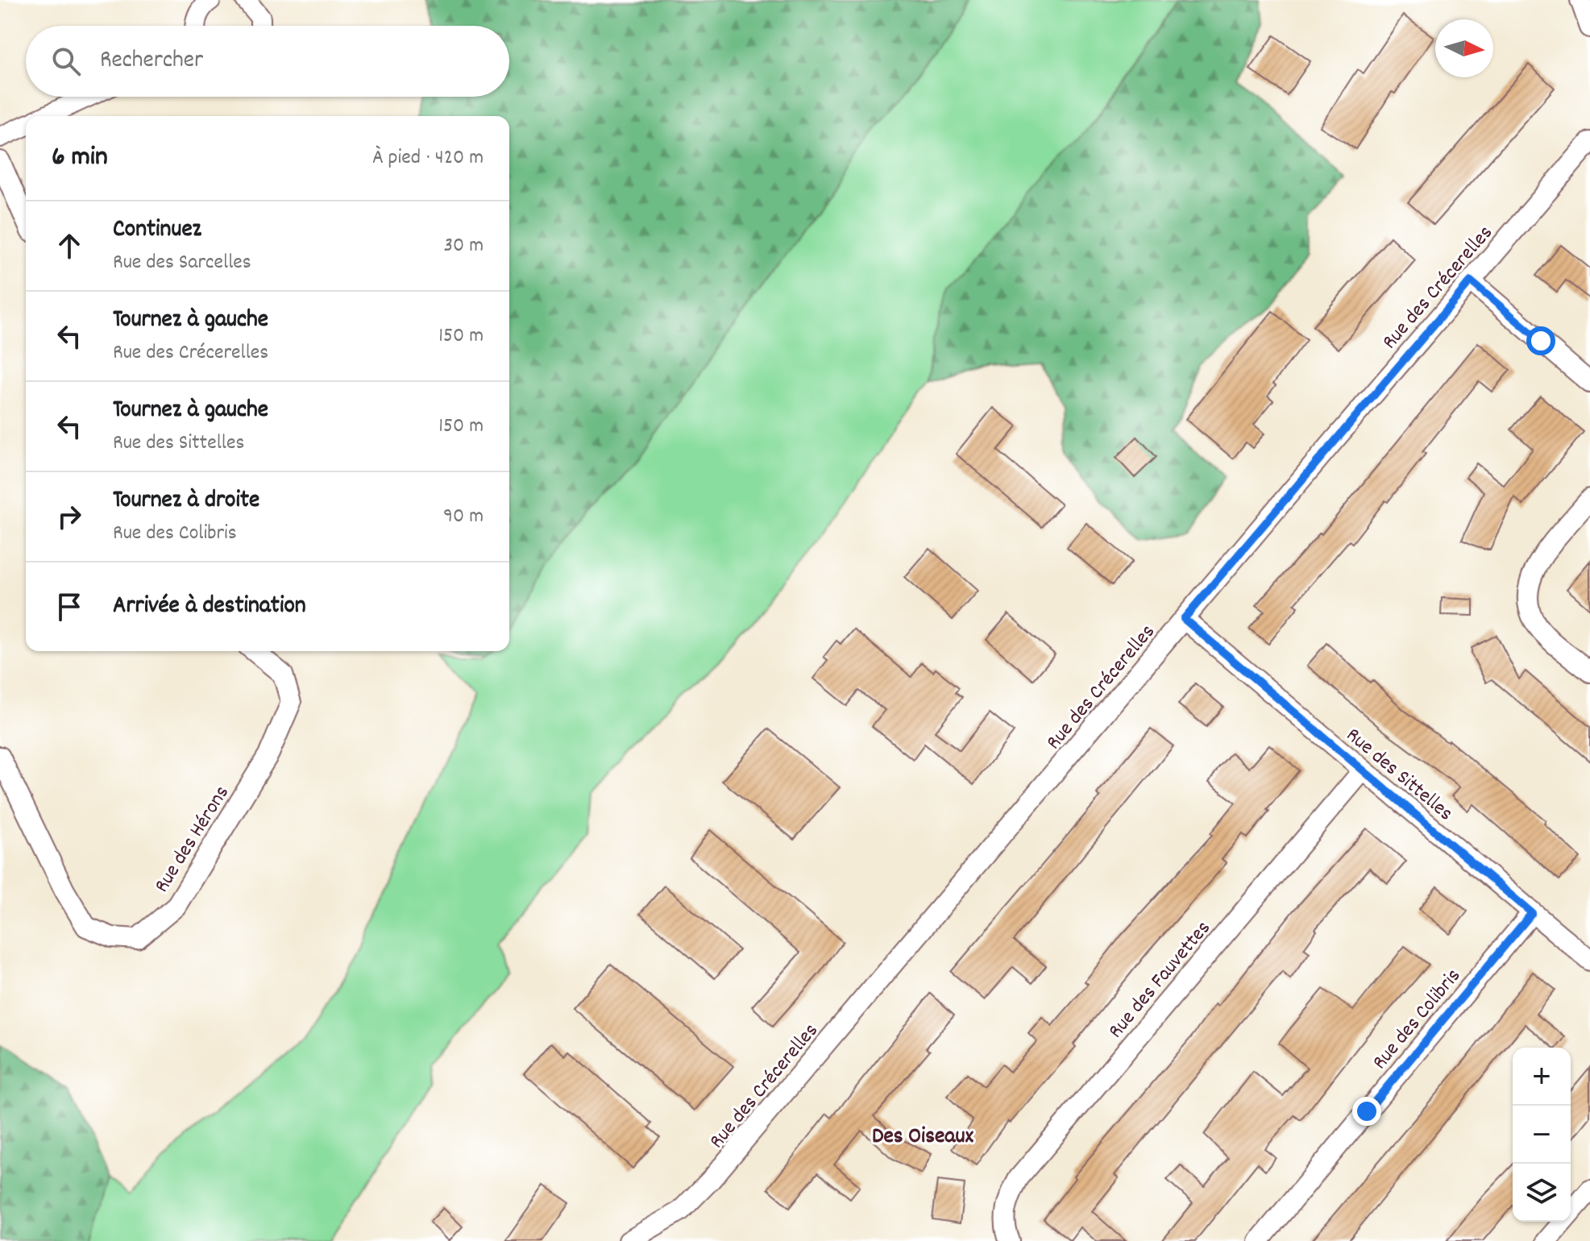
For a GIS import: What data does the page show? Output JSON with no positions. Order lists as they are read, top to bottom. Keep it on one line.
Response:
{"streets":{"street":["Rue des Crécerelles","Rue des Sittelles","Rue des Hérons","Rue des Fauvettes","Rue des Colibris"]},"crossings":[["Rue des Crécerelles","Rue des Sittelles"],["Rue des Sittelles","Rue des Fauvettes"],["Rue des Sittelles","Rue des Colibris"]],"districts":["Des Oiseaux"],"north":"right","page":{"search":"Rechercher","heading":["6 min","À pied · 420 m"],"list":[["Continuez","Rue des Sarcelles","30 m"],["Tournez à gauche","Rue des Crécerelles","150 m"],["Tournez à gauche","Rue des Sittelles","150 m"],["Tournez à droite","Rue des Colibris","90 m"],"Arrivée à destination"],"map_buttons":["+","−"]}}
